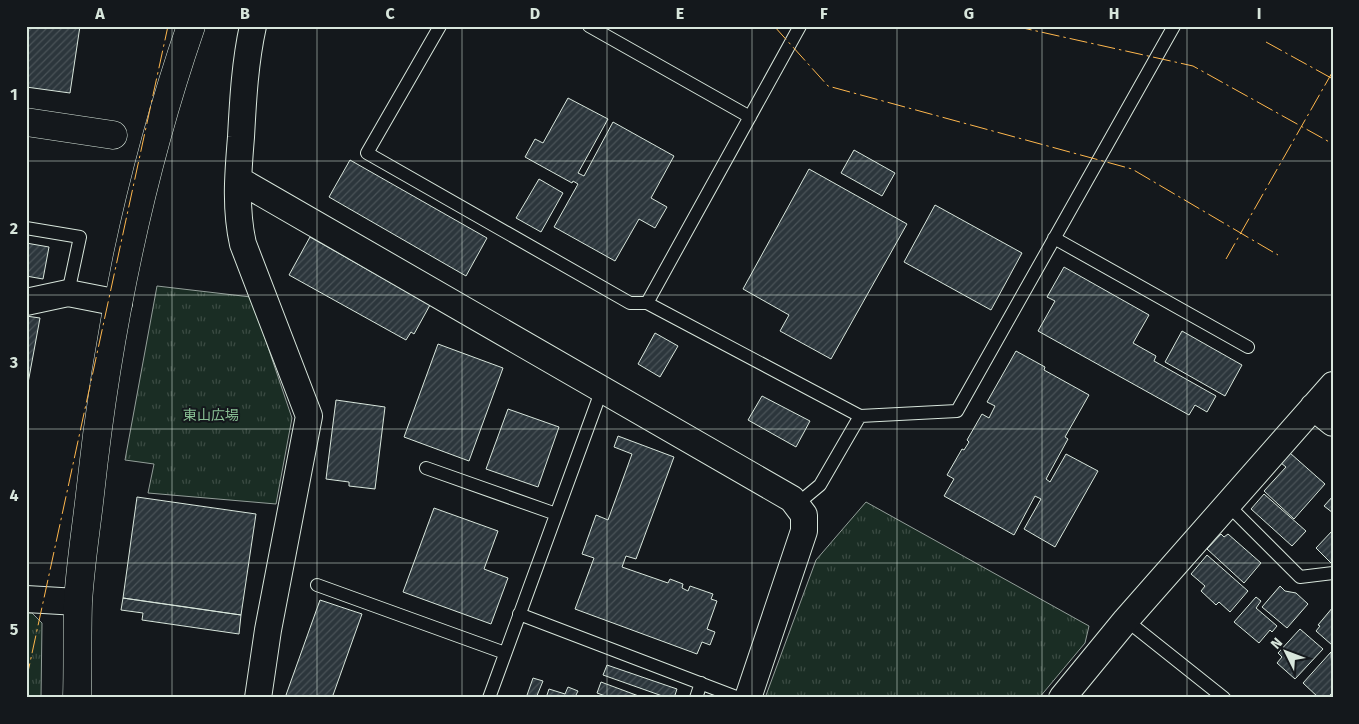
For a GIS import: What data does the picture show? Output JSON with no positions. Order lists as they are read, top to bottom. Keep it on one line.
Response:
{"parks":["東山広場"],"north":"top left","grid":{"columns":["A","B","C","D","E","F","G","H","I"],"rows":["1","2","3","4","5"]}}
